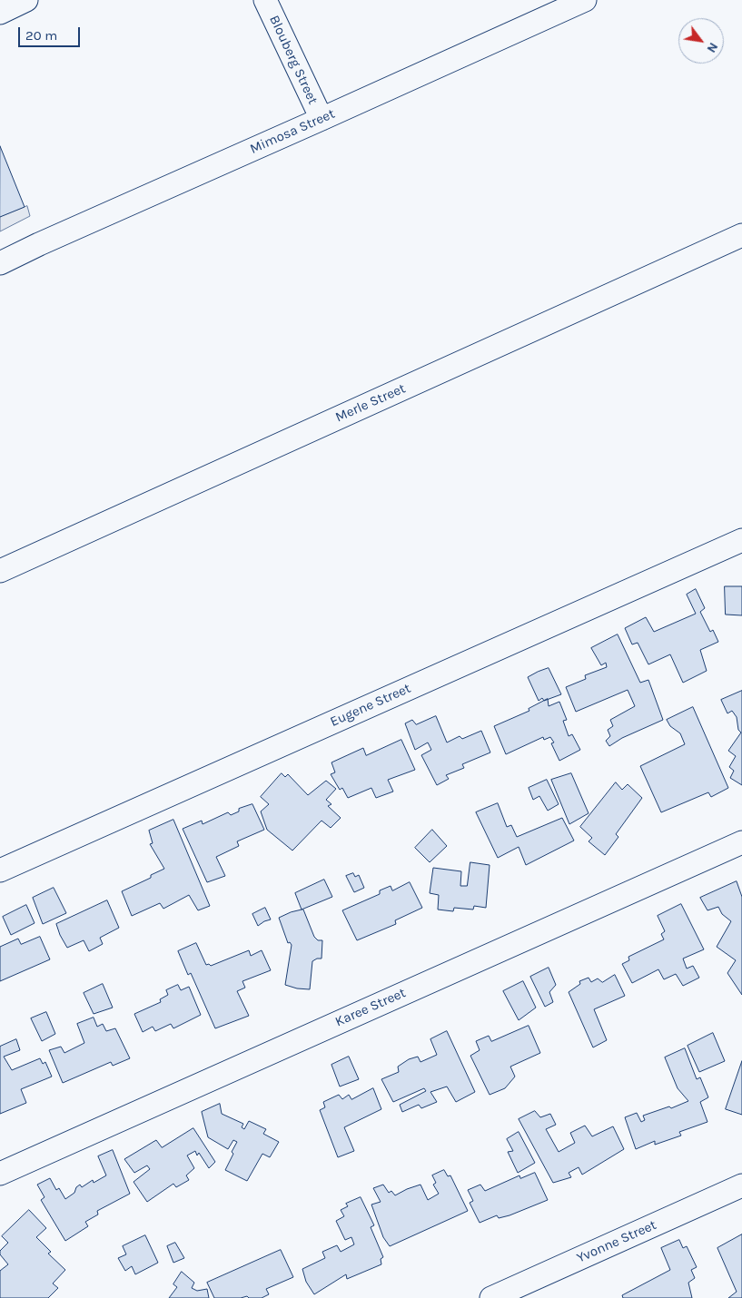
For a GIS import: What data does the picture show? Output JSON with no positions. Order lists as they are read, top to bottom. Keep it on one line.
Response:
{"streets":{"street":["Blouberg Street","Mimosa Street","Merle Street","Eugene Street","Karee Street","Yvonne Street"]},"crossings":[["Blouberg Street","Mimosa Street"]],"scale_bar":"20 m","north":"bottom right"}
